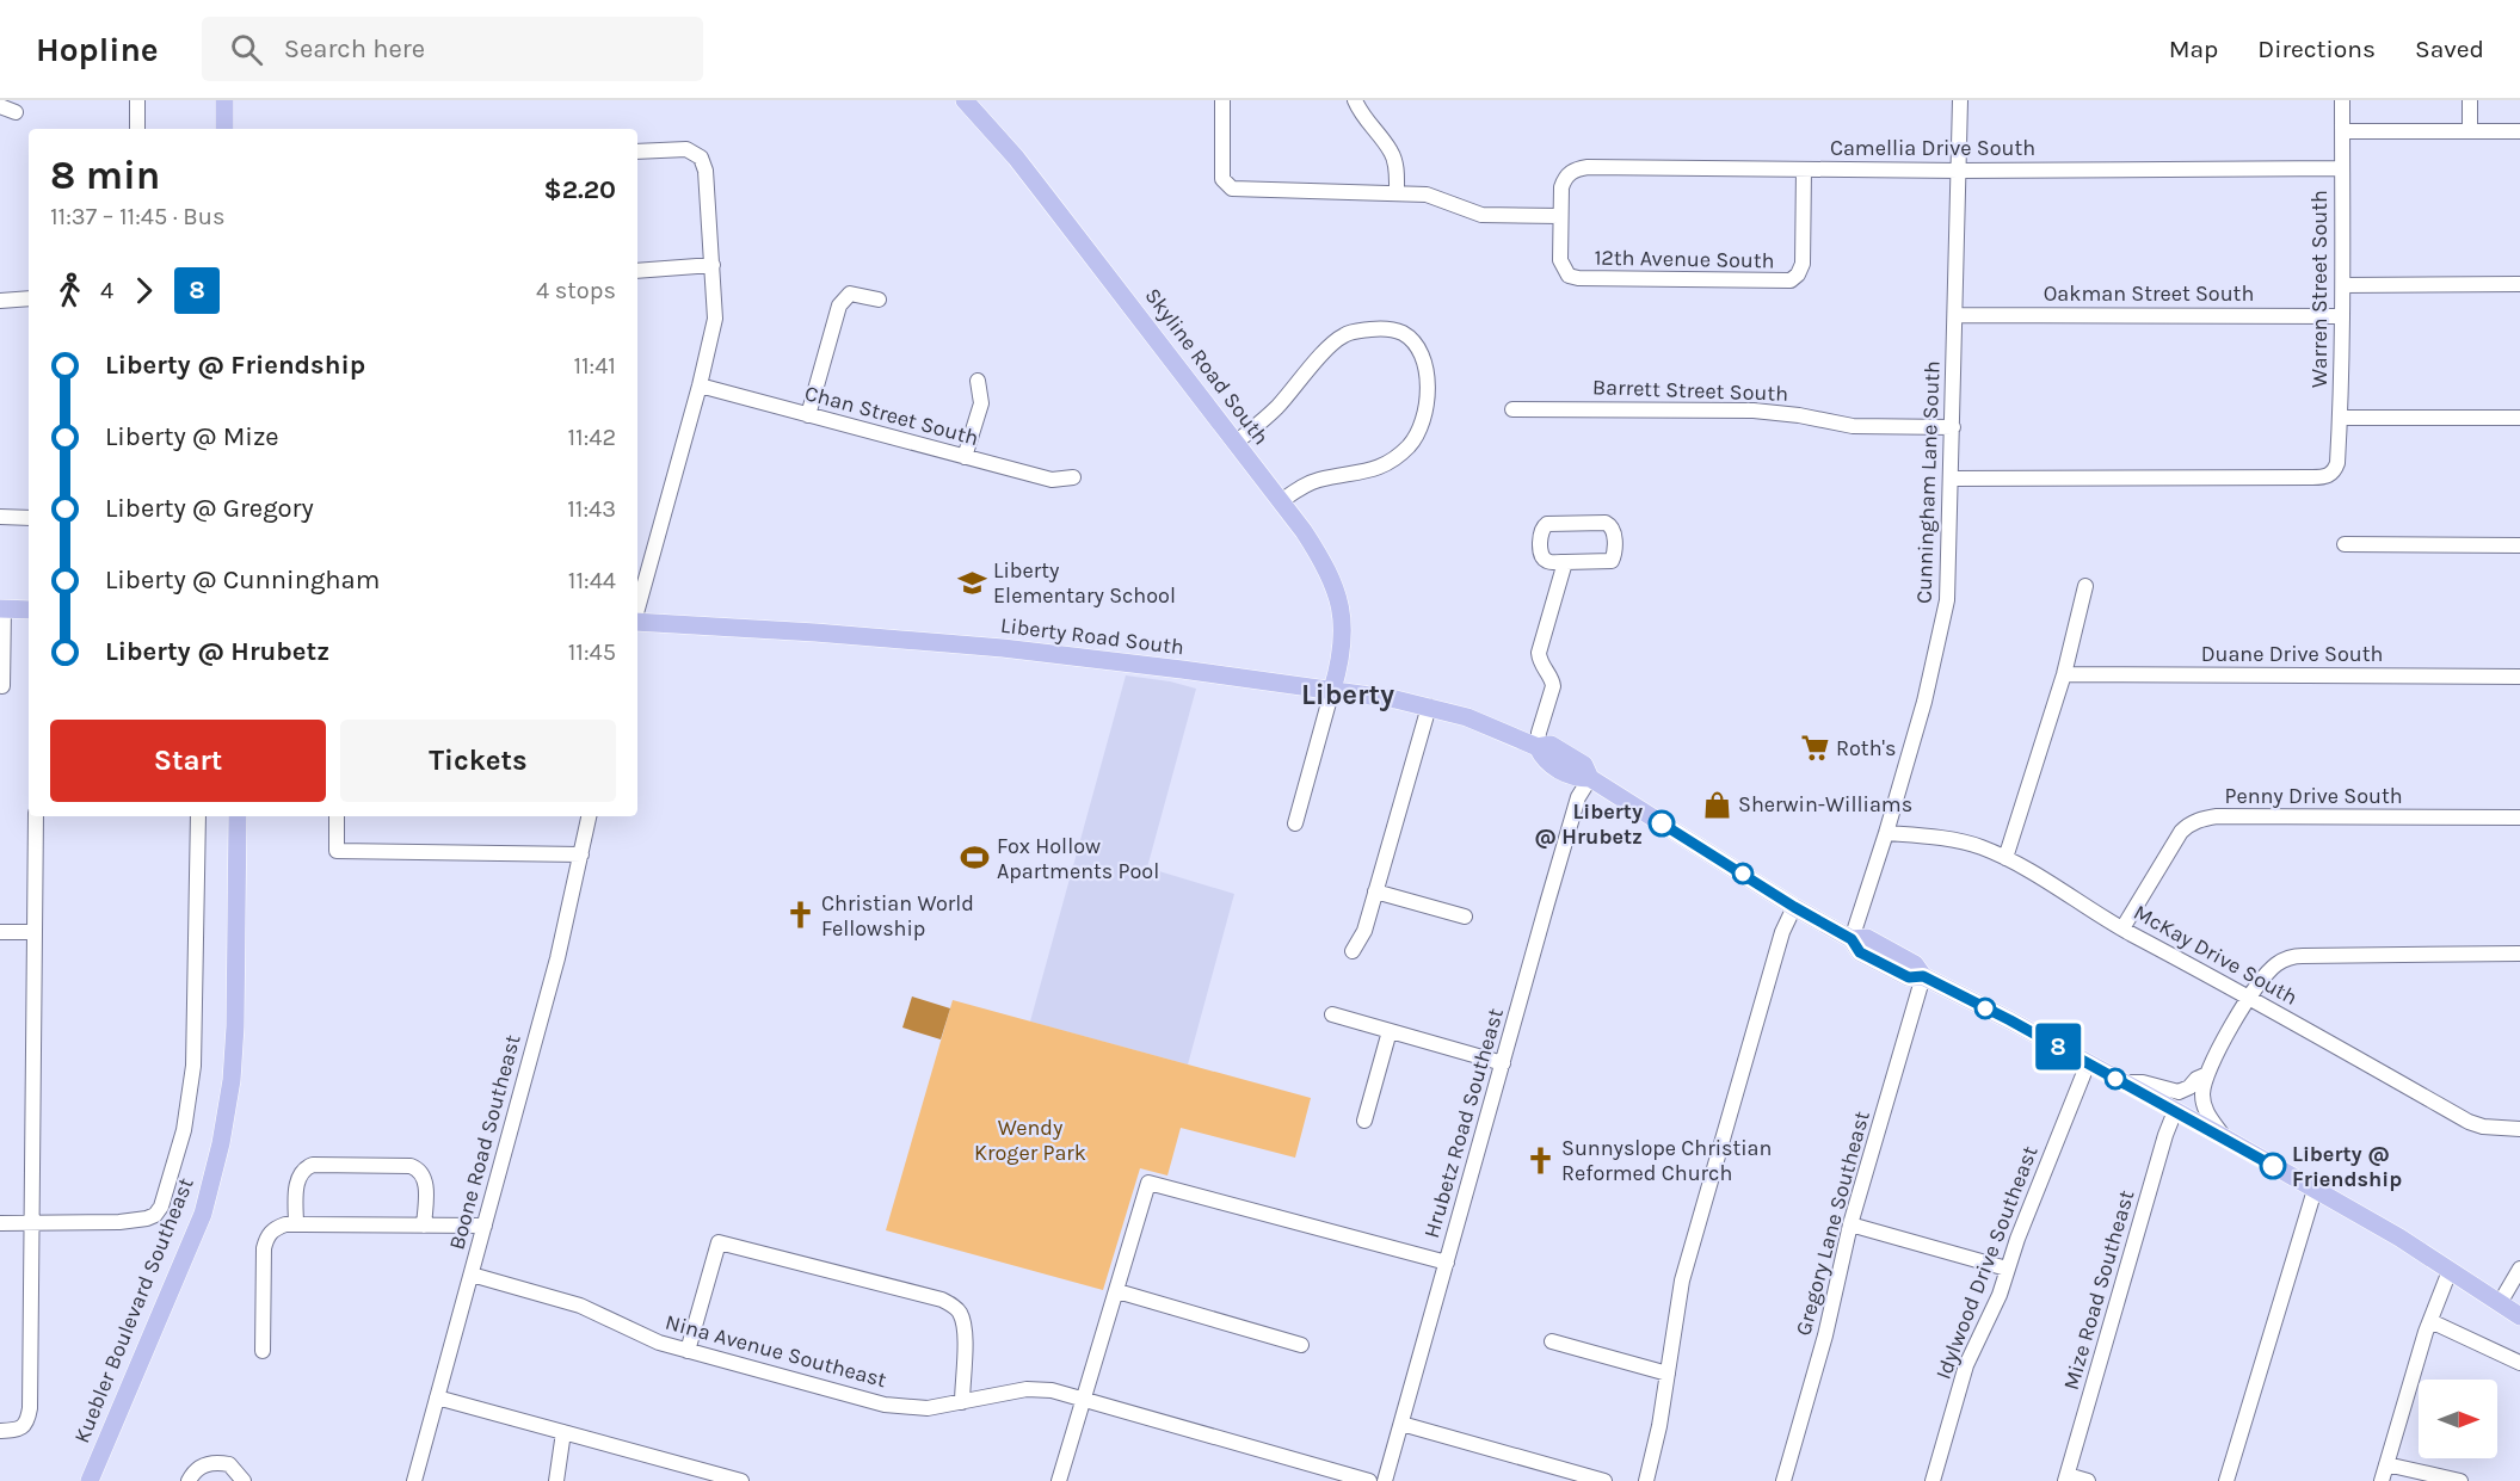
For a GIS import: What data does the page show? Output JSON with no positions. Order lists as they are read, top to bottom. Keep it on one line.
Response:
{"streets":{"main road":["Skyline Road South","Liberty Road South","Kuebler Boulevard Southeast"],"street":["Camellia Drive South","12th Avenue South","Warren Street South","Oakman Street South","Barrett Street South","Chan Street South","Cunningham Lane South","Duane Drive South","Penny Drive South","McKay Drive South","Hrubetz Road Southeast","Boone Road Southeast","Gregory Lane Southeast","Idylwood Drive Southeast","Mize Road Southeast","Nina Avenue Southeast"]},"crossings":[["Camellia Drive South","12th Avenue South"],["Camellia Drive South","Warren Street South"],["Camellia Drive South","Cunningham Lane South"],["Warren Street South","Oakman Street South"],["Warren Street South","Cunningham Lane South"],["Oakman Street South","Cunningham Lane South"],["Skyline Road South","Liberty Road South"],["Barrett Street South","Cunningham Lane South"],["Cunningham Lane South","Liberty Road South"],["Cunningham Lane South","McKay Drive South"],["Liberty Road South","Hrubetz Road Southeast"],["Liberty Road South","Gregory Lane Southeast"],["Liberty Road South","Idylwood Drive Southeast"],["Liberty Road South","Mize Road Southeast"],["Penny Drive South","McKay Drive South"],["Boone Road Southeast","Nina Avenue Southeast"]],"districts":["Liberty"],"parks":["Wendy Kroger Park"],"places":{"school or university":["Liberty Elementary School"],"supermarket":["Roth's"],"shop":["Sherwin-Williams"],"other":["Liberty @ Hrubetz","Liberty @ Friendship"],"sports":["Fox Hollow Apartments Pool"],"church":["Christian World Fellowship","Sunnyslope Christian Reformed Church"]},"lines":["bus line 8"],"north":"right","page":{"header":"Hopline","search":"Search here","nav":["Map","Directions","Saved"],"on_map":"8","heading":["8 min","11:37 – 11:45 · Bus","$2.20"],"legs":["4","8","4 stops"],"list":[{"name":"Liberty @ Friendship","value":"11:41"},{"name":"Liberty @ Mize","value":"11:42"},{"name":"Liberty @ Gregory","value":"11:43"},{"name":"Liberty @ Cunningham","value":"11:44"},{"name":"Liberty @ Hrubetz","value":"11:45"}],"buttons":["Start","Tickets"]}}
